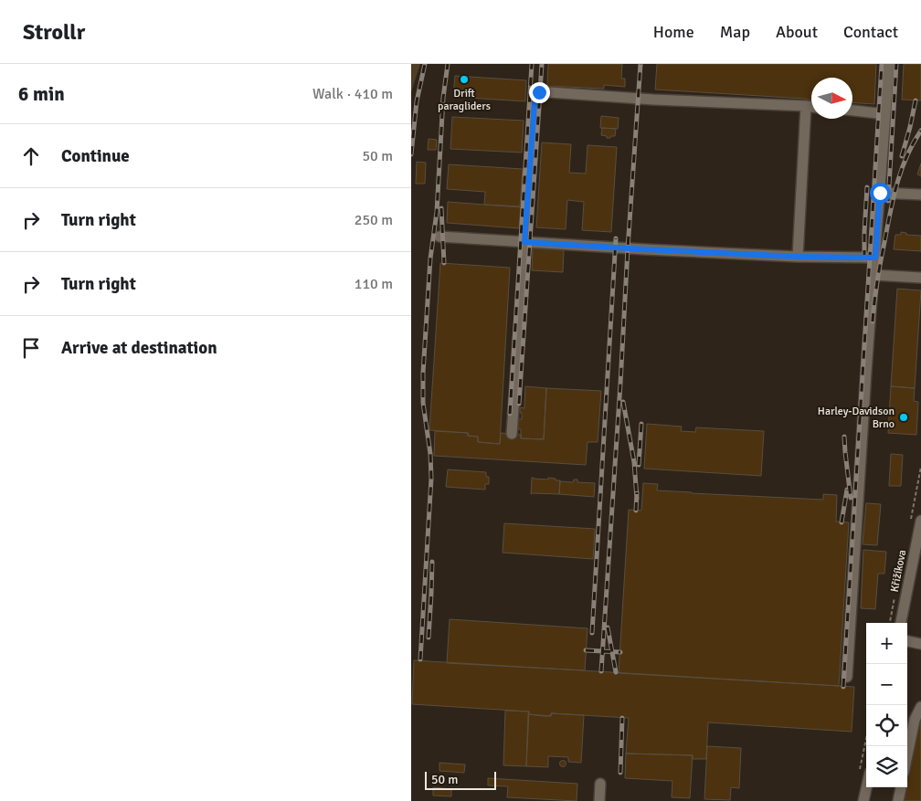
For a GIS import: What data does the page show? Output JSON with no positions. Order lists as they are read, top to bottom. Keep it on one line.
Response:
{"streets":{"street":["Křižíkova"]},"places":["Drift paragliders","Harley-Davidson Brno"],"scale_bar":"50 m","north":"right","page":{"header":"Strollr","nav":["Home","Map","About","Contact"],"heading":["6 min","Walk · 410 m"],"list":[["Continue","50 m"],["Turn right","250 m"],["Turn right","110 m"],"Arrive at destination"],"map_buttons":["+","−"],"scale":"50 m"}}
